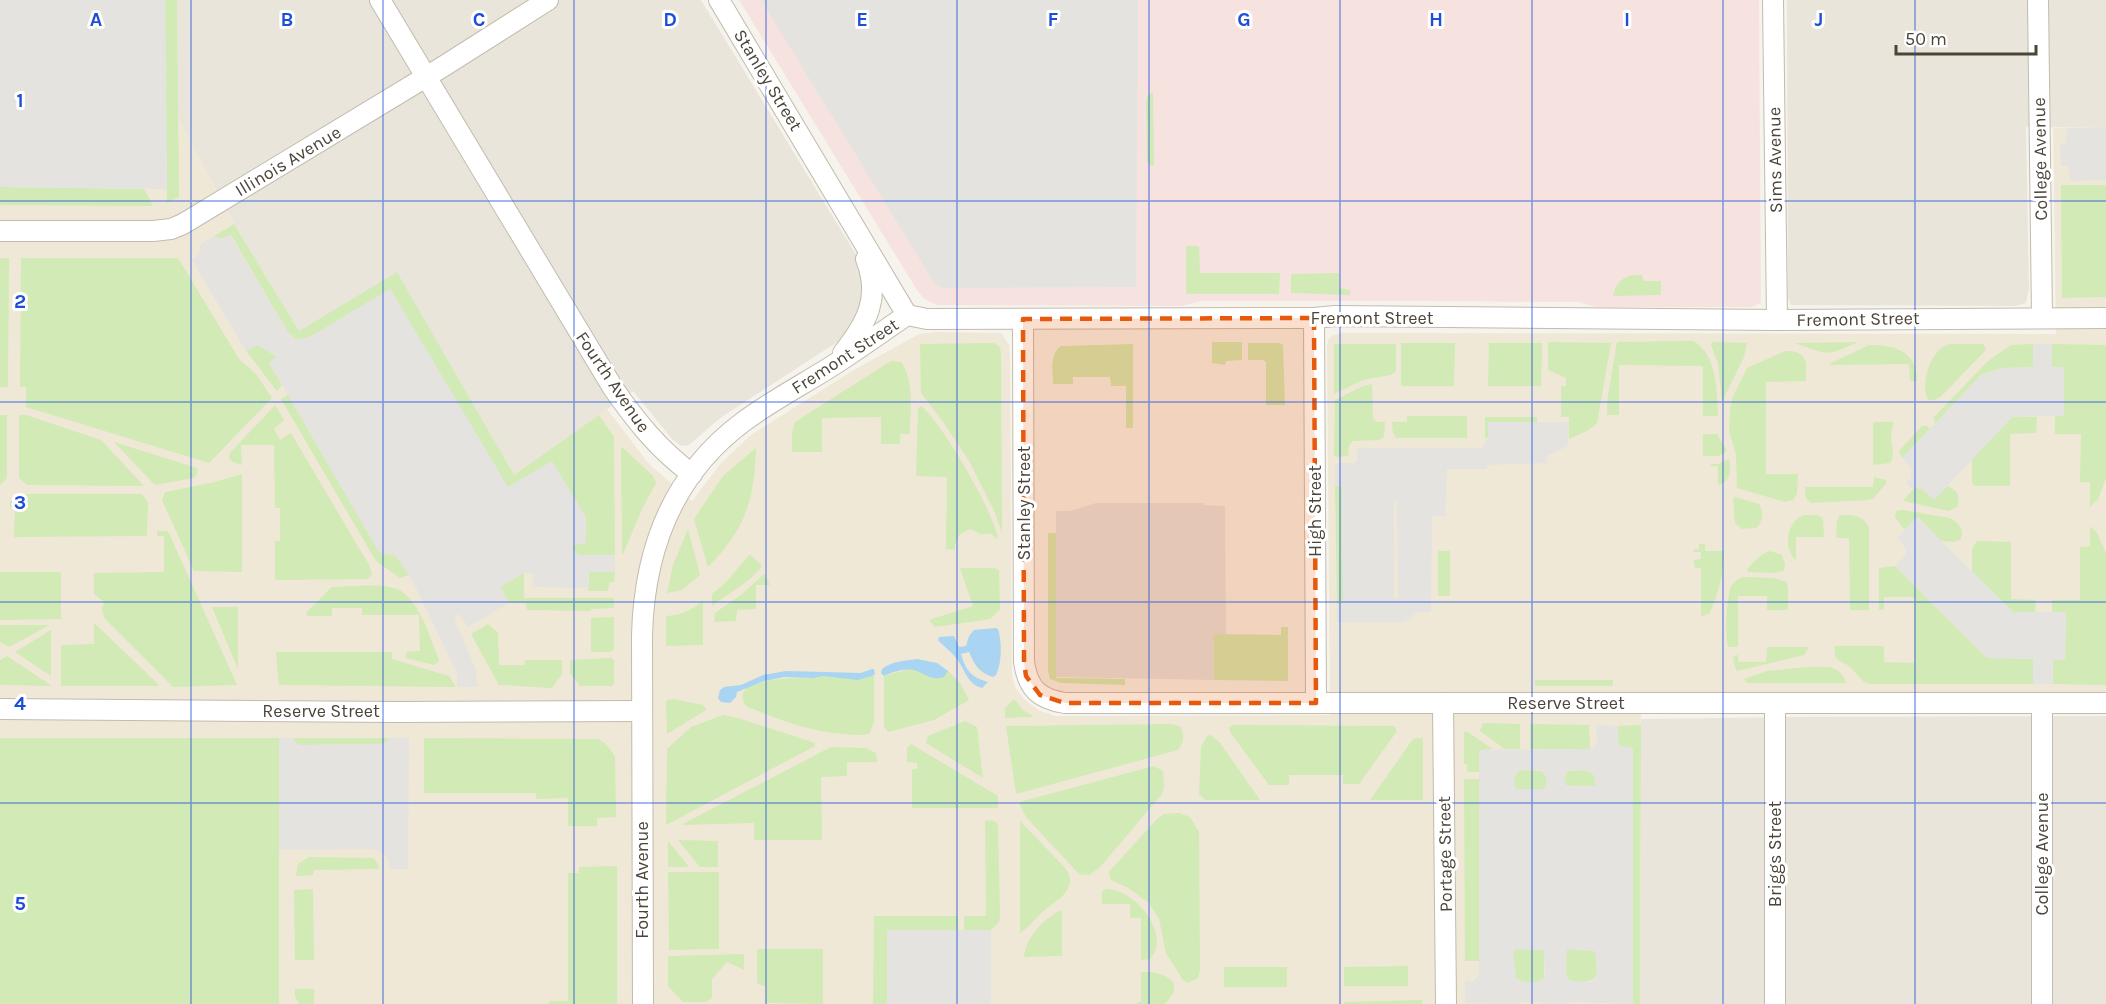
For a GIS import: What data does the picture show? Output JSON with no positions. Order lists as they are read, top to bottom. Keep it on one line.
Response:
{"streets":{"street":["Stanley Street","College Avenue","Sims Avenue","Illinois Avenue","Fremont Street","Fourth Avenue","High Street","Reserve Street","Portage Street","Briggs Street"]},"crossings":[["Stanley Street","Fremont Street"],["Stanley Street","Reserve Street"],["College Avenue","Fremont Street"],["College Avenue","Reserve Street"],["Sims Avenue","Fremont Street"],["Illinois Avenue","Fourth Avenue"],["Fremont Street","Fourth Avenue"],["Fremont Street","High Street"],["Fourth Avenue","Reserve Street"],["High Street","Reserve Street"],["Reserve Street","Portage Street"],["Reserve Street","Briggs Street"]],"scale_bar":"50 m","grid":{"columns":["A","B","C","D","E","F","G","H","I","J"],"rows":["1","2","3","4","5"]}}
